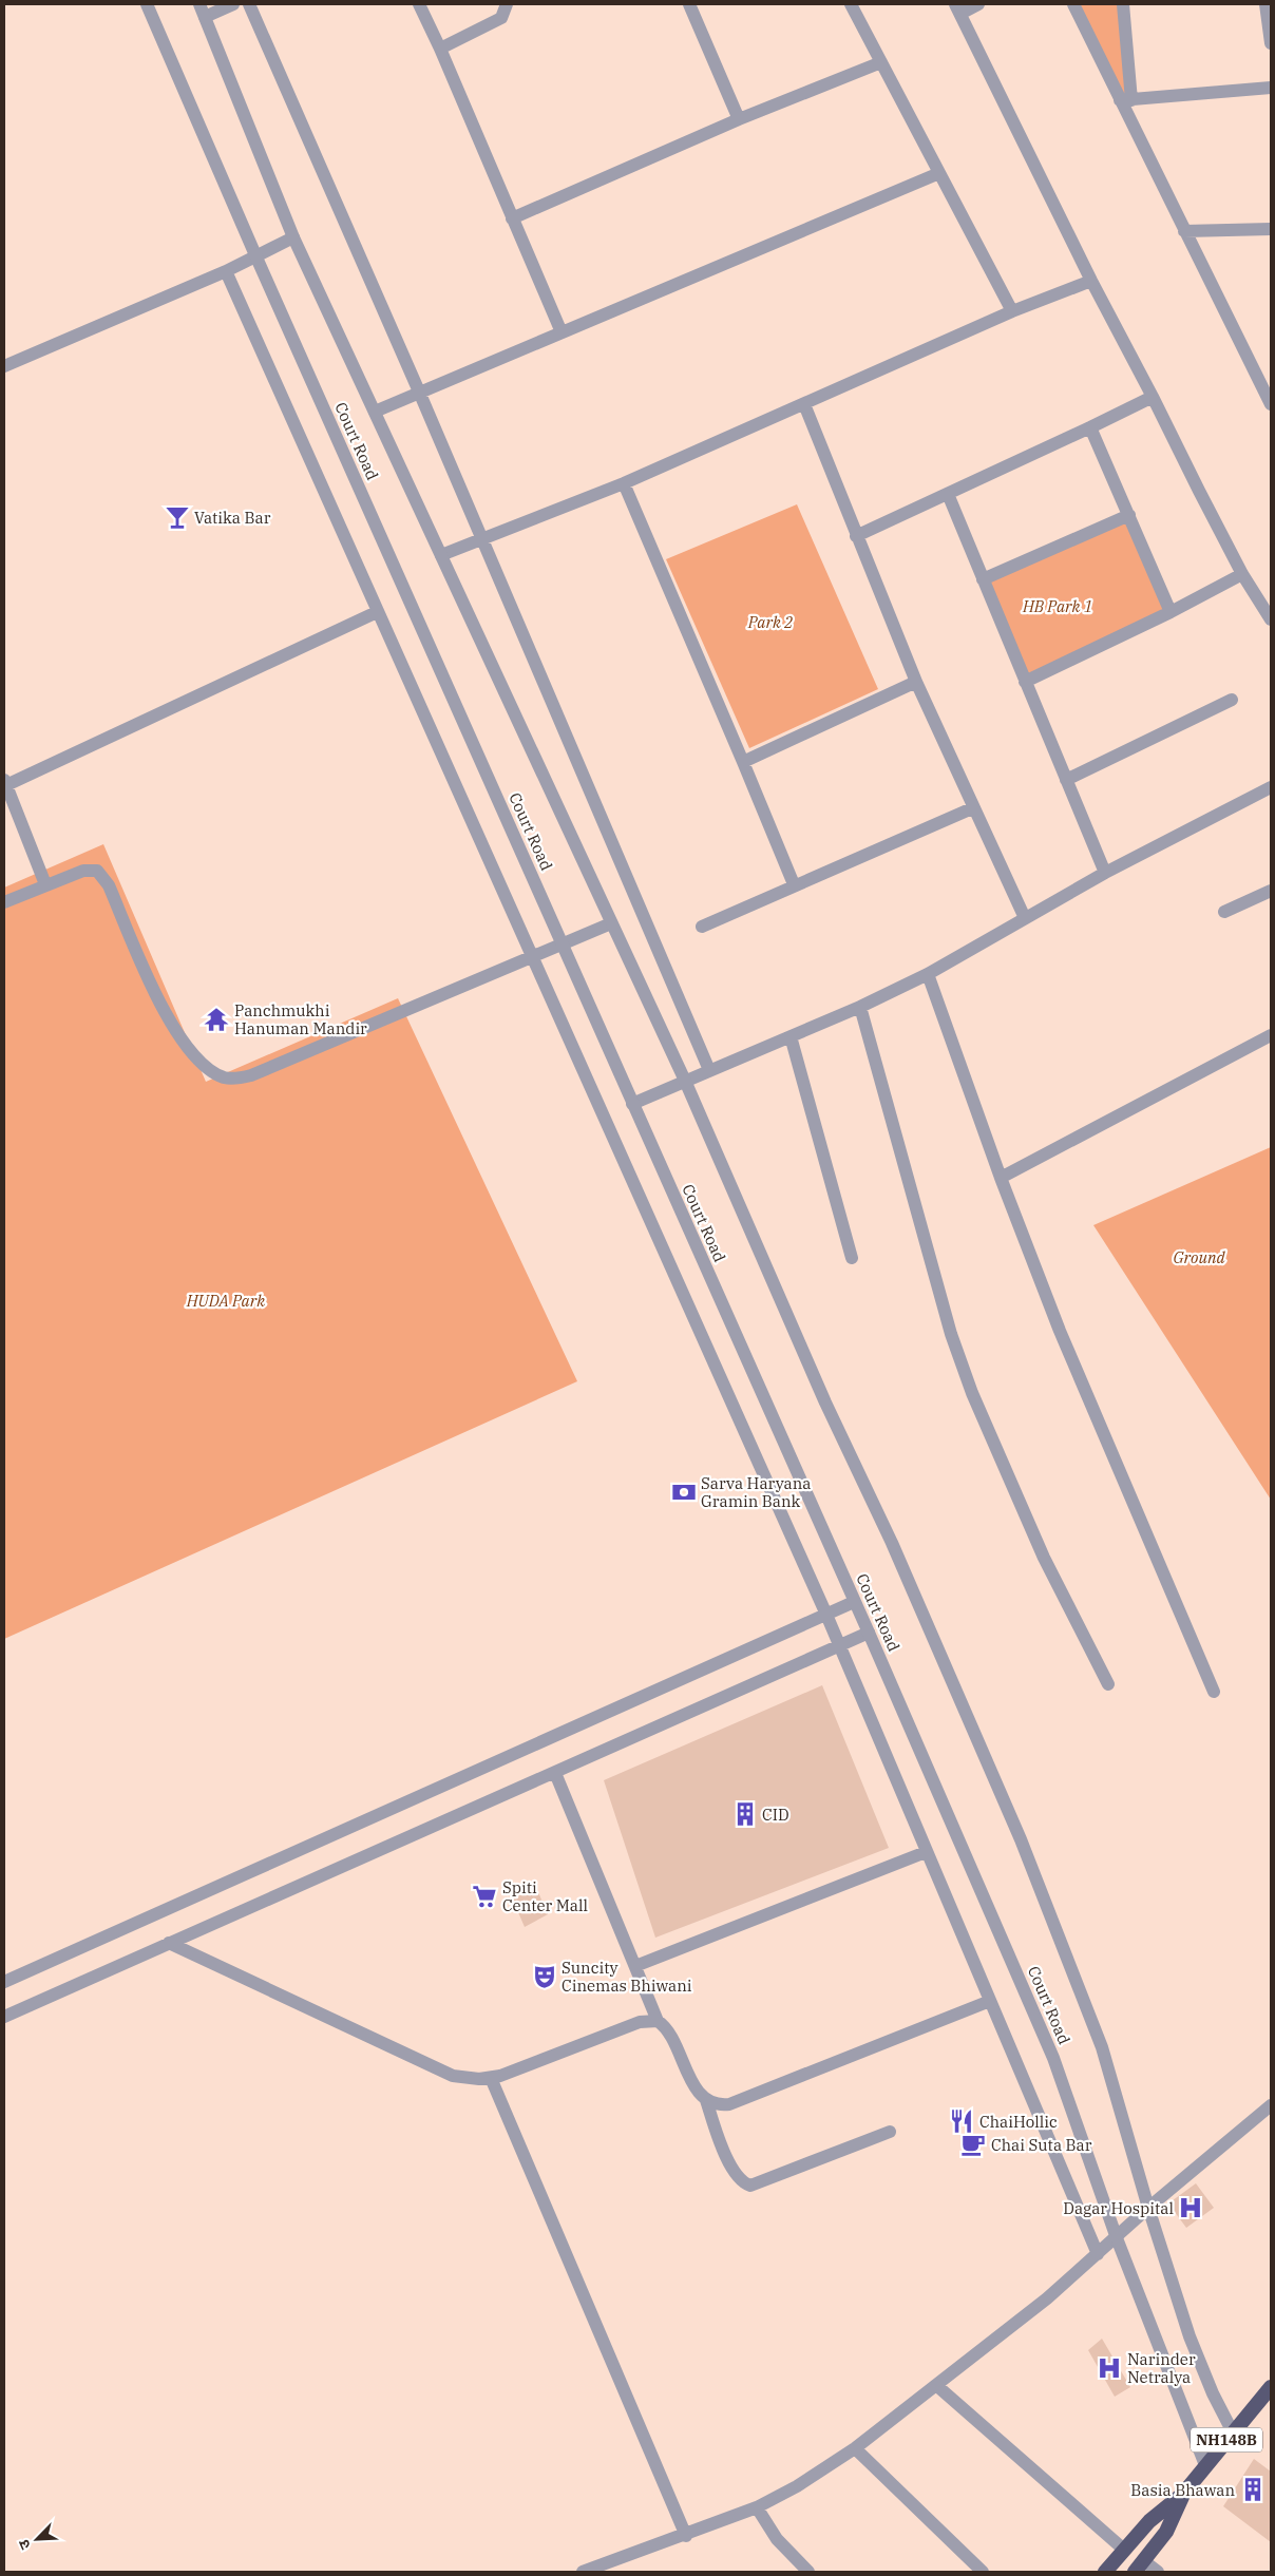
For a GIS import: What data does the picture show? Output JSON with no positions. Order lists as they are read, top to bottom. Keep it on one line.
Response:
{"streets":{"highway":["NH148B"],"street":["Court Road"]},"crossings":[["Court Road","NH148B"]],"parks":["HB Park 1","Park 2","Ground","HUDA Park"],"places":{"bar":["Vatika Bar"],"temple":["Panchmukhi Hanuman Mandir"],"bank":["Sarva Haryana Gramin Bank"],"building":["CID","Basia Bhawan"],"supermarket":["Spiti Center Mall"],"theatre":["Suncity Cinemas Bhiwani"],"restaurant":["ChaiHollic"],"cafe":["Chai Suta Bar"],"hospital":["Dagar Hospital","Narinder Netralya"]},"north":"bottom left"}
